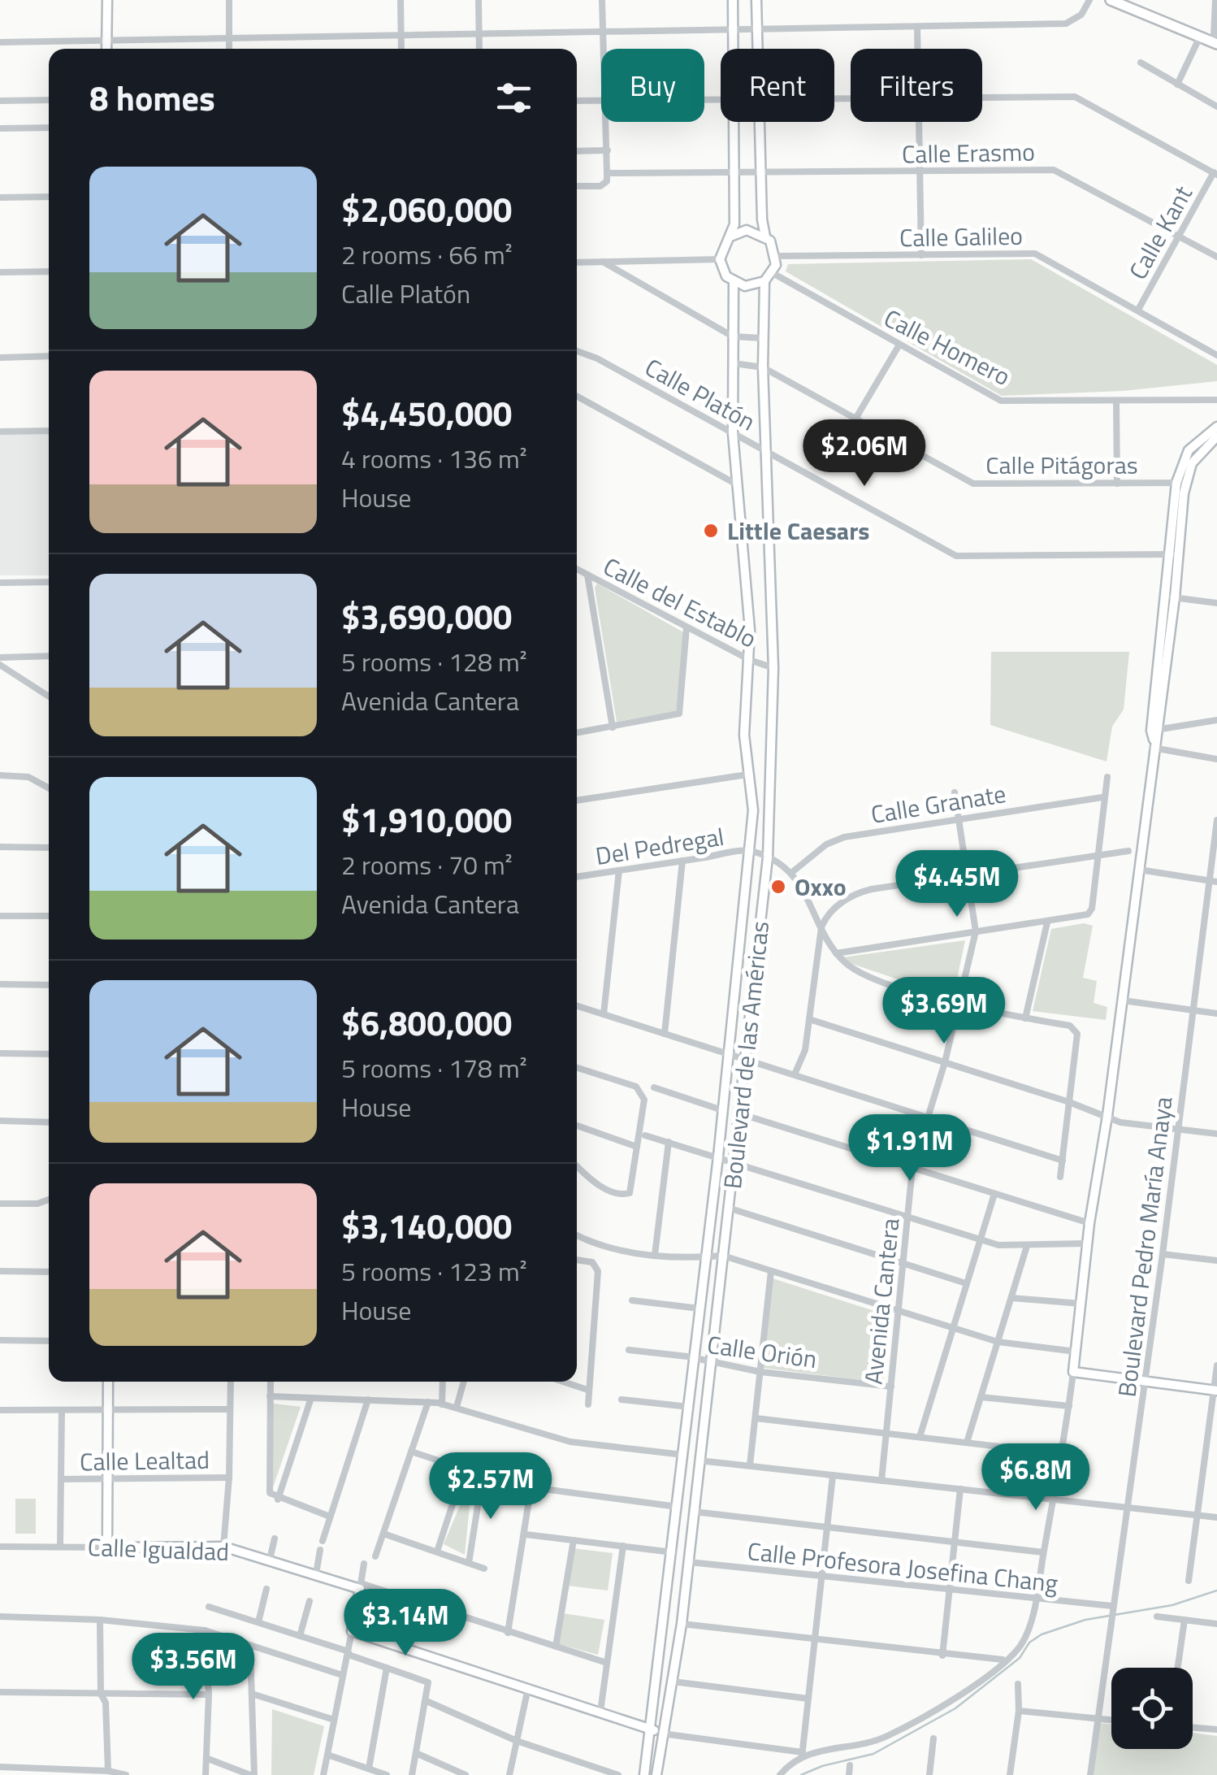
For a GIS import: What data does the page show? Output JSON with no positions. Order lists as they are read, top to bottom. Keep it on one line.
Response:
{"streets":{"main road":["Boulevard de las Américas","Calle Igualdad"],"street":["Calle Erasmo","Calle Kant","Calle Galileo","Calle Homero","Calle Platón","Calle Pitágoras","Calle del Establo","Calle Granate","Del Pedregal","Boulevard Pedro María Anaya","Avenida Cantera","Calle Orión","Calle Lealtad","Calle Profesora Josefina Chang"]},"crossings":[["Calle Erasmo","Calle Kant"],["Calle Kant","Calle Galileo"],["Calle Galileo","Calle Homero"],["Calle Galileo","Boulevard de las Américas"],["Calle Homero","Boulevard de las Américas"],["Calle Platón","Boulevard de las Américas"],["Calle Pitágoras","Boulevard de las Américas"],["Calle del Establo","Boulevard de las Américas"],["Calle Granate","Del Pedregal"],["Calle Granate","Avenida Cantera"],["Del Pedregal","Boulevard de las Américas"],["Del Pedregal","Avenida Cantera"],["Boulevard de las Américas","Calle Orión"],["Boulevard de las Américas","Calle Profesora Josefina Chang"],["Boulevard Pedro María Anaya","Calle Profesora Josefina Chang"],["Avenida Cantera","Calle Orión"]],"places":["Little Caesars","Oxxo"],"page":{"chip":["Buy","Rent","Filters"],"heading":"8 homes","list":[{"name":"$2,060,000","note":"2 rooms · 66 m² · Calle Platón"},{"name":"$4,450,000","note":"4 rooms · 136 m² · House"},{"name":"$3,690,000","note":"5 rooms · 128 m² · Avenida Cantera"},{"name":"$1,910,000","note":"2 rooms · 70 m² · Avenida Cantera"},{"name":"$6,800,000","note":"5 rooms · 178 m² · House"},{"name":"$3,140,000","note":"5 rooms · 123 m² · House"}],"price":["$2.06M","$4.45M","$3.69M","$1.91M","$6.8M","$2.57M","$3.14M","$3.56M"]}}
